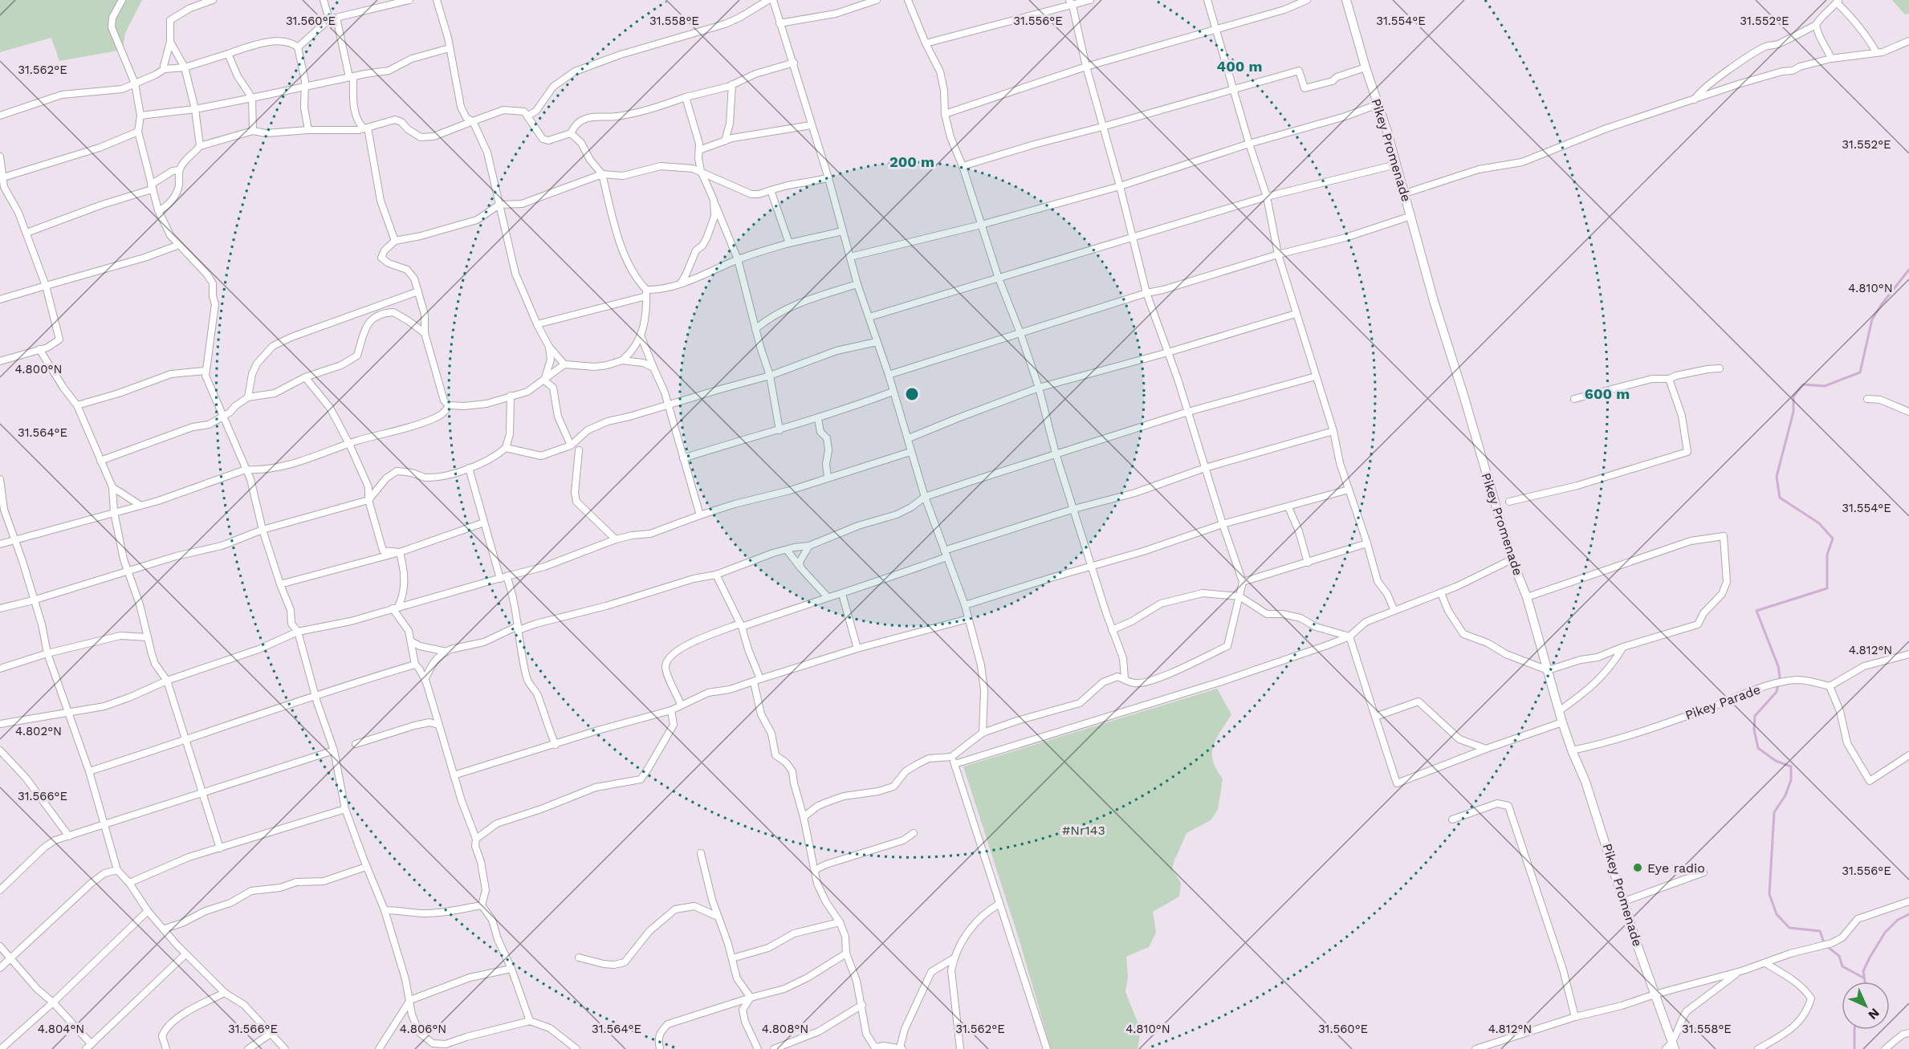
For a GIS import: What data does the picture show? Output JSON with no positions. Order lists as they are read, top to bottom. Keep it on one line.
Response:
{"streets":{"street":["Pikey Promenade","Pikey Parade"]},"crossings":[["Pikey Promenade","Pikey Parade"]],"parks":["#Nr143"],"places":["Eye radio"],"north":"bottom right","coordinates":["31.552°E","31.560°E","31.558°E","31.556°E","31.554°E","31.562°E","4.810°N","4.800°N","31.564°E","4.812°N","4.802°N","31.566°E","4.804°N","4.806°N","4.808°N"],"rings":["400 m","200 m","600 m"]}
